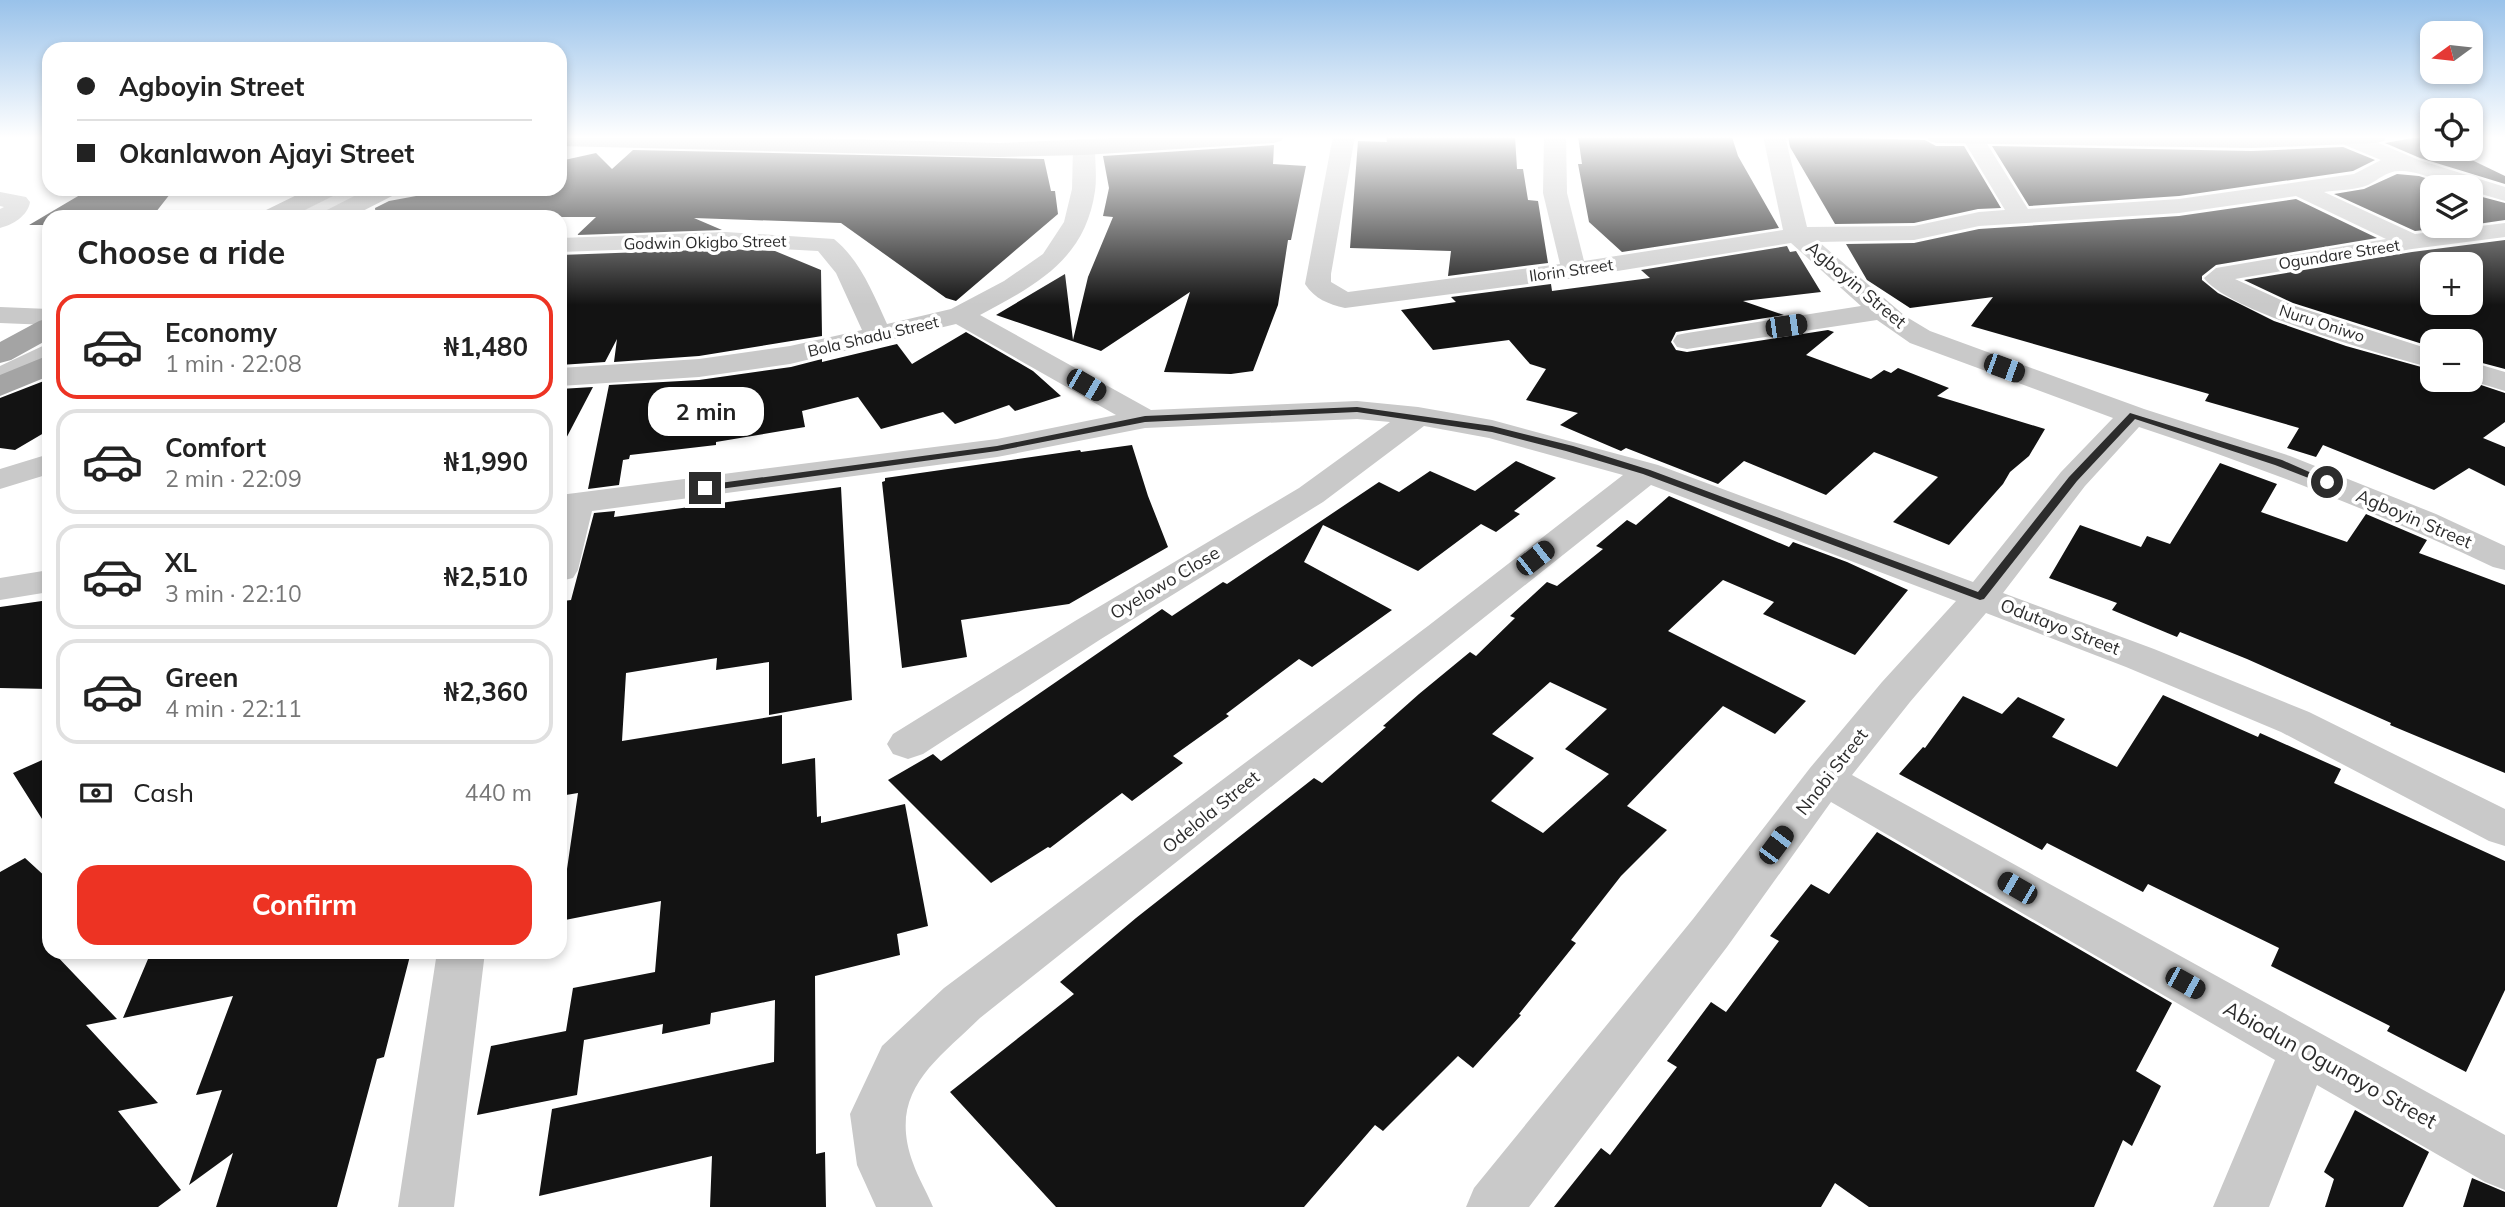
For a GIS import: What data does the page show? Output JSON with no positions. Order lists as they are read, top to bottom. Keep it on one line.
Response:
{"streets":{"street":["Godwin Okigbo Street","Ogundare Street","Ilorin Street","Agboyin Street","Nuru Oniwo","Bola Shadu Street","Oyelowo Close","Odutayo Street","Nnobi Street","Odelola Street","Abiodun Ogunayo Street"]},"crossings":[["Godwin Okigbo Street","Bola Shadu Street"],["Ogundare Street","Nuru Oniwo"],["Ilorin Street","Agboyin Street"],["Agboyin Street","Nnobi Street"],["Oyelowo Close","Odutayo Street"],["Odutayo Street","Nnobi Street"],["Odutayo Street","Odelola Street"],["Nnobi Street","Abiodun Ogunayo Street"]],"north":"left","page":{"map_buttons":["+","−"],"banner":["Agboyin Street","Okanlawon Ajayi Street"],"heading":"Choose a ride","list":[{"name":"Economy","note":"1 min · 22:08","value":"₦1,480"},{"name":"Comfort","note":"2 min · 22:09","value":"₦1,990"},{"name":"XL","note":"3 min · 22:10","value":"₦2,510"},{"name":"Green","note":"4 min · 22:11","value":"₦2,360"}],"bubble":"2 min","pay":["Cash","440 m"],"buttons":"Confirm"}}
